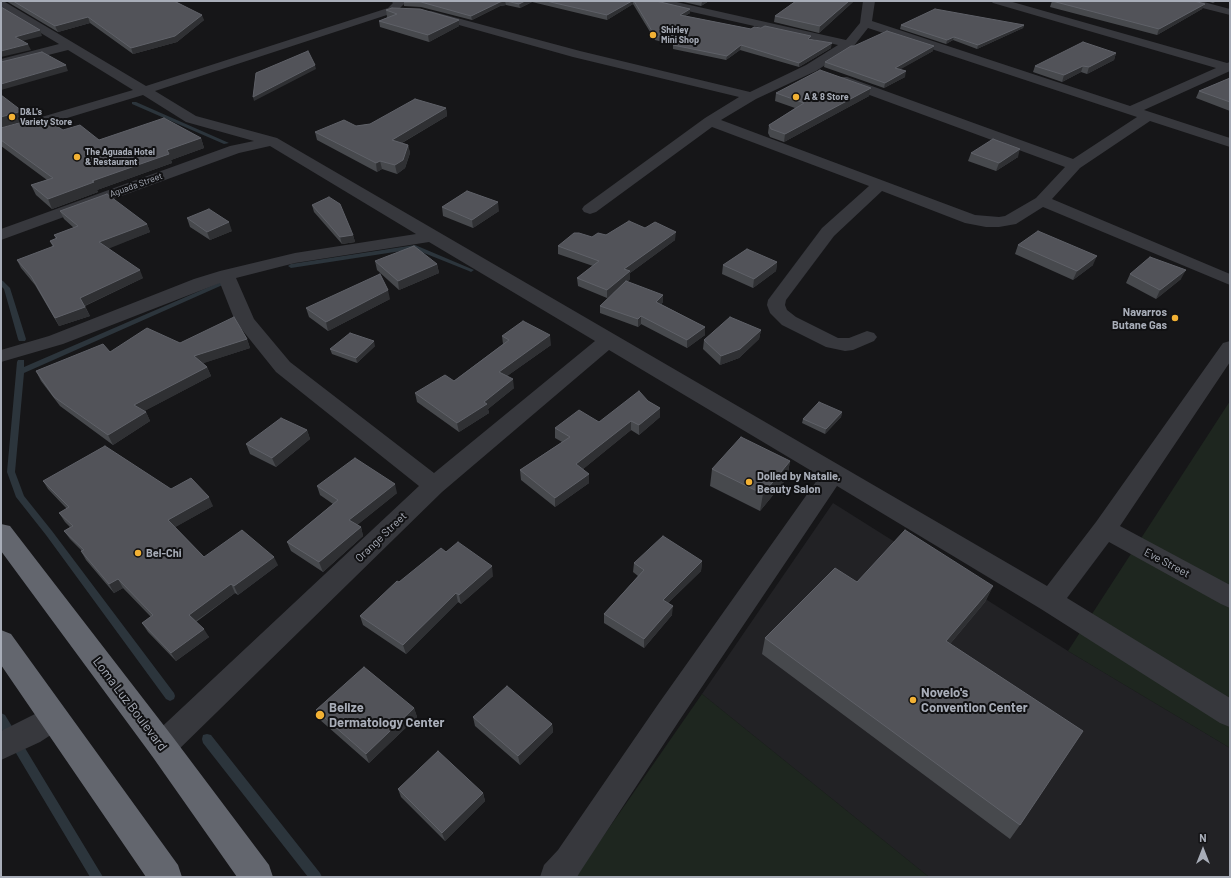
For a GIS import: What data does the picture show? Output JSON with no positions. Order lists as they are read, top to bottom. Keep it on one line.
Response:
{"streets":{"highway":["Loma Luz Boulevard"],"street":["Aguada Street","Orange Street","Eve Street"]},"crossings":[["Orange Street","Loma Luz Boulevard"]],"places":["Shirley Mini Shop","A & 8 Store","D&L's Variety Store","The Aguada Hotel & Restaurant","Navarros Butane Gas","Dolled by Natalie, Beauty Salon","Bel-Chi","Novelo's Convention Center","Belize Dermatology Center"],"north":"top"}
